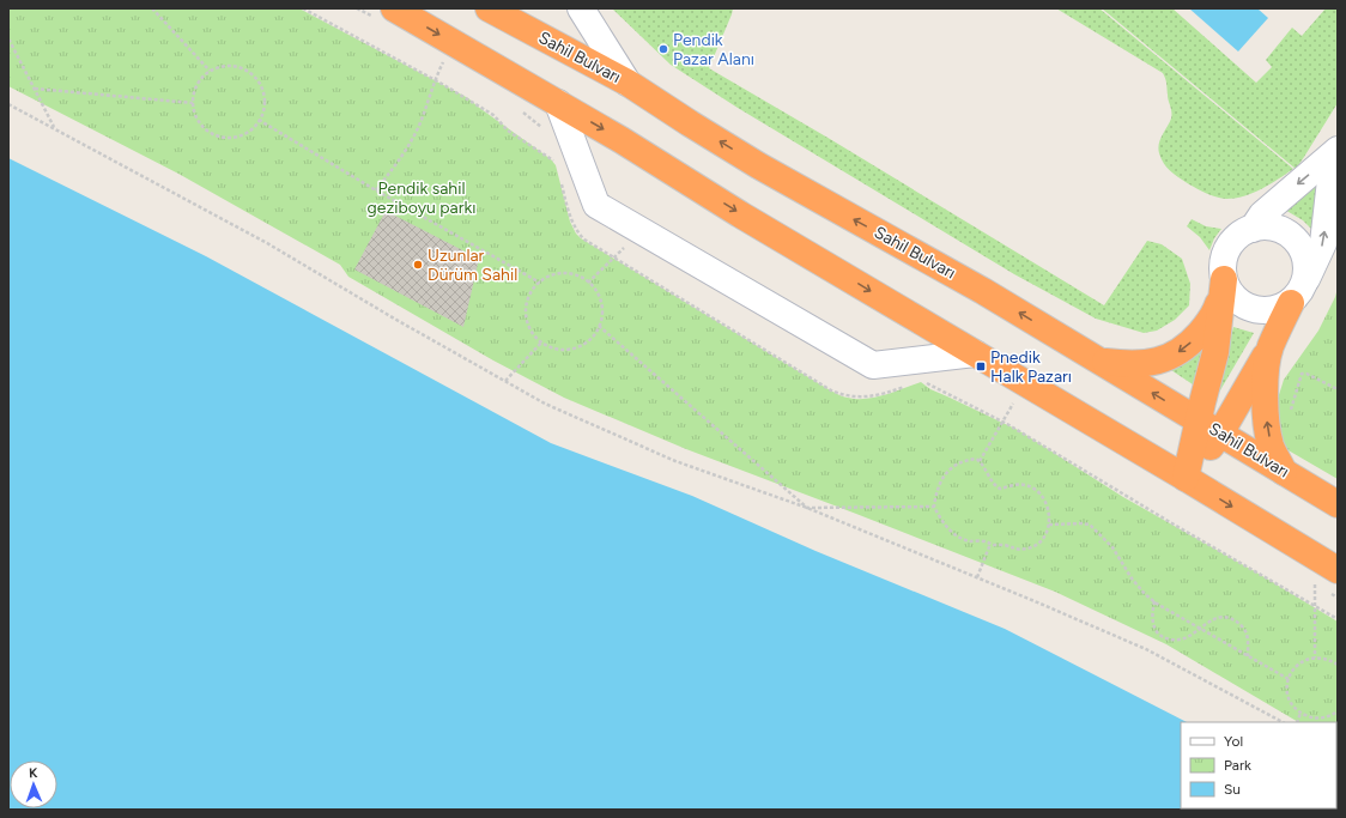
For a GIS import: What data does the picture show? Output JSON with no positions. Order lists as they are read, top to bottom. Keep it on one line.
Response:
{"streets":{"highway":["Sahil Bulvarı"]},"parks":["Pendik sahil geziboyu parkı"],"places":{"other":["Pendik Pazar Alanı","Uzunlar Dürüm Sahil"],"transit":["Pnedik Halk Pazarı"]},"legend":["Yol","Park","Su"],"north":"top"}
